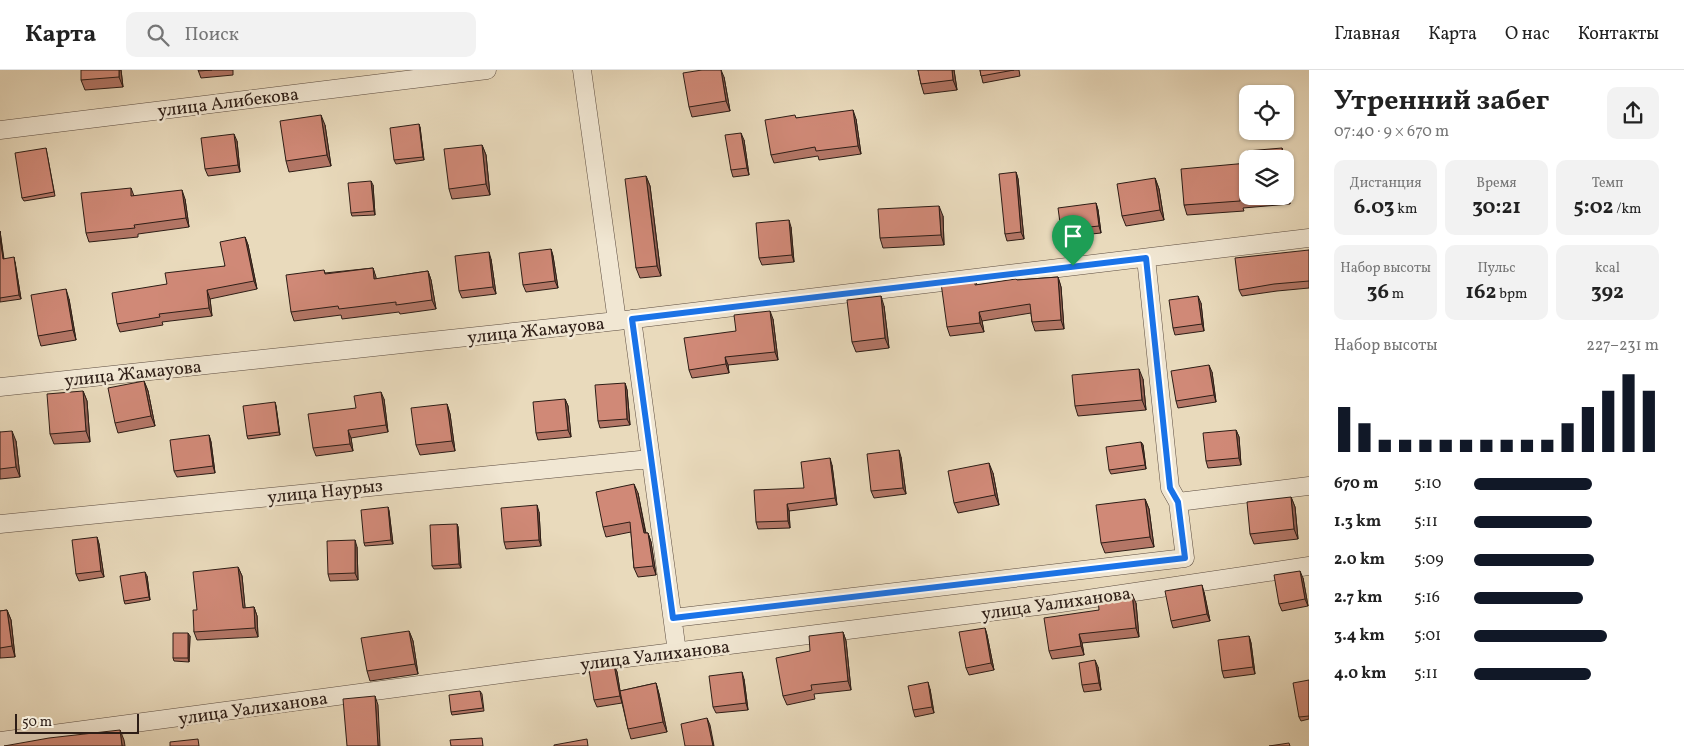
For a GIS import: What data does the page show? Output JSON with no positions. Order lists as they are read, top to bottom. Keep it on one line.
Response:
{"streets":{"street":["улица Алибекова","улица Жамауова","улица Наурыз","улица Уалиханова"]},"scale_bar":"50 m","page":{"header":"Карта","search":"Поиск","nav":["Главная","Карта","О нас","Контакты"],"heading":["Утренний забег","07:40 · 9 × 670 m"],"stats":[["Дистанция","6.03 km"],["Время","30:21"],["Темп","5:02 /km"],["Набор высоты","36 m"],["Пульс","162 bpm"],["kcal","392"]],"chart":["Набор высоты","227–231 m"],"list":[{"name":"670 m","note":"5:10"},{"name":"1.3 km","note":"5:11"},{"name":"2.0 km","note":"5:09"},{"name":"2.7 km","note":"5:16"},{"name":"3.4 km","note":"5:01"},{"name":"4.0 km","note":"5:11"}],"scale":"50 m"}}
